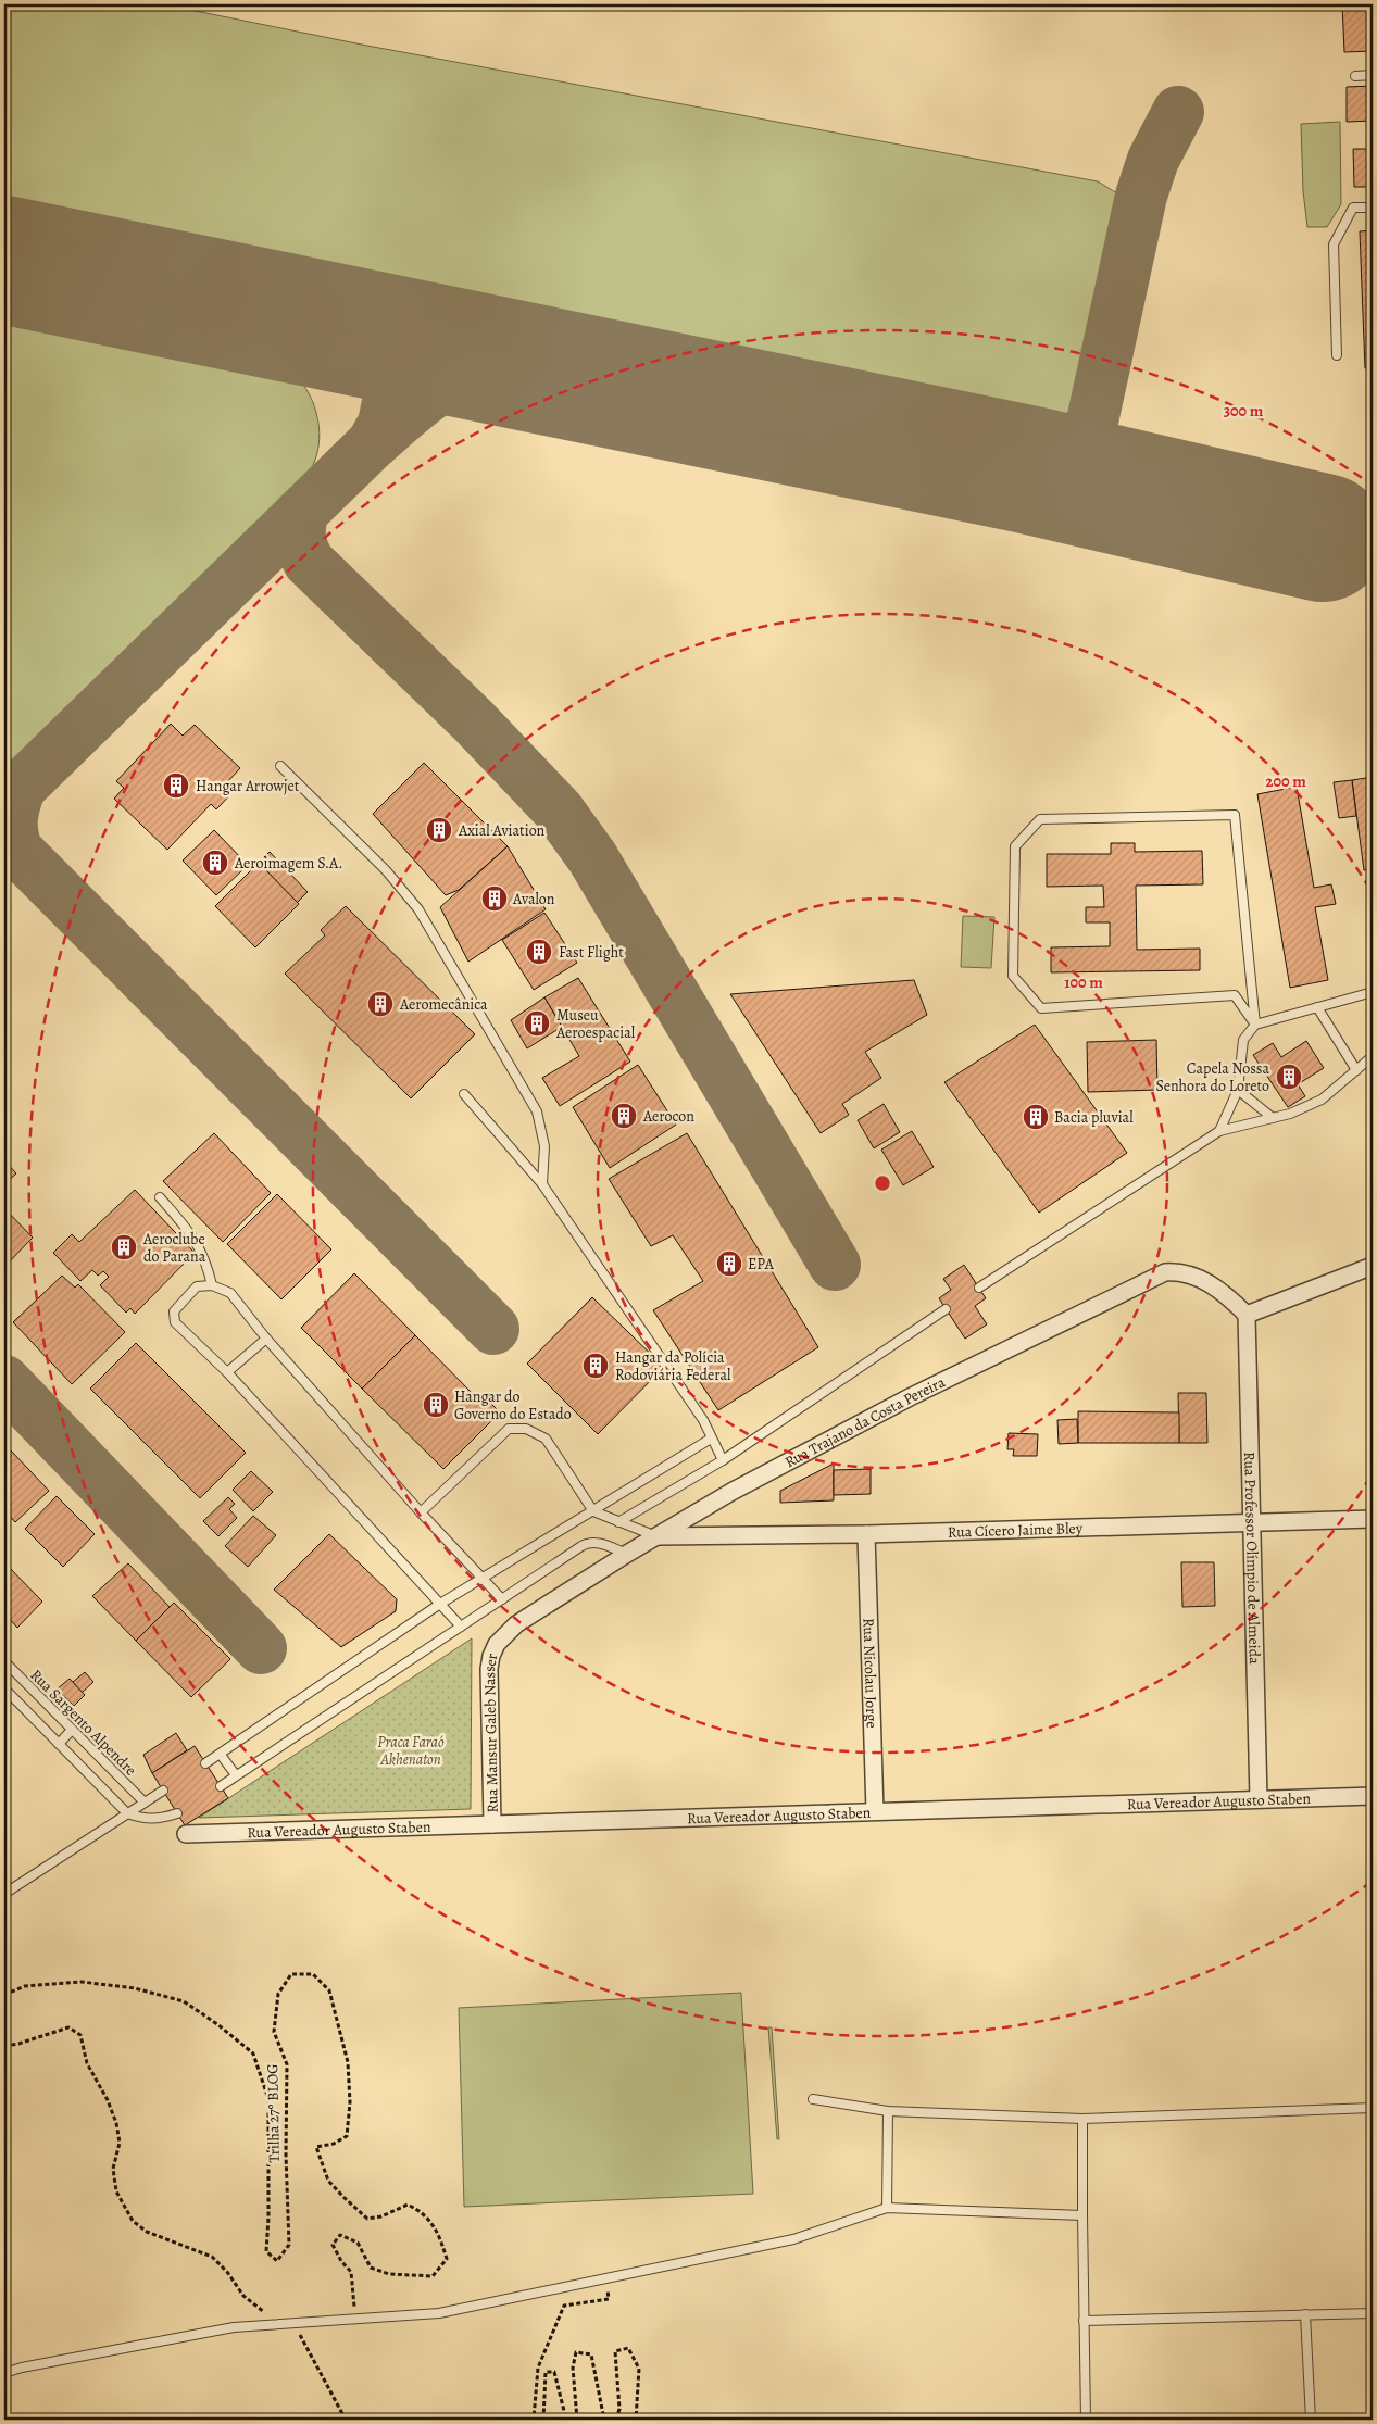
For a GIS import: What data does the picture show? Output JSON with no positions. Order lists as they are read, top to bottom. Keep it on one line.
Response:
{"streets":{"street":["Rua Trajano da Costa Pereira","Rua Cícero Jaime Bley","Rua Professor Olímpio de Almeida","Rua Nicolau Jorge","Rua Mansur Galeb Nasser","Rua Vereador Augusto Staben"],"lane":["Rua Sargento Alpendre"],"path":["Trilha 27º BLOG"]},"crossings":[["Rua Trajano da Costa Pereira","Rua Cícero Jaime Bley"],["Rua Trajano da Costa Pereira","Rua Professor Olímpio de Almeida"],["Rua Trajano da Costa Pereira","Rua Mansur Galeb Nasser"],["Rua Cícero Jaime Bley","Rua Professor Olímpio de Almeida"],["Rua Cícero Jaime Bley","Rua Nicolau Jorge"],["Rua Professor Olímpio de Almeida","Rua Vereador Augusto Staben"],["Rua Nicolau Jorge","Rua Vereador Augusto Staben"],["Rua Mansur Galeb Nasser","Rua Vereador Augusto Staben"]],"parks":["Praca Faraó Akhenaton"],"places":{"building":["Hangar Arrowjet","Axial Aviation","Aeroimagem S.A.","Avalon","Fast Flight","Aeromecânica","Museu Aeroespacial","Capela Nossa Senhora do Loreto","Aerocon","Bacia pluvial","Aeroclube do Parana","EPA","Hangar da Polícia Rodoviária Federal","Hangar do Governo do Estado"]},"rings":["300 m","200 m","100 m"]}
